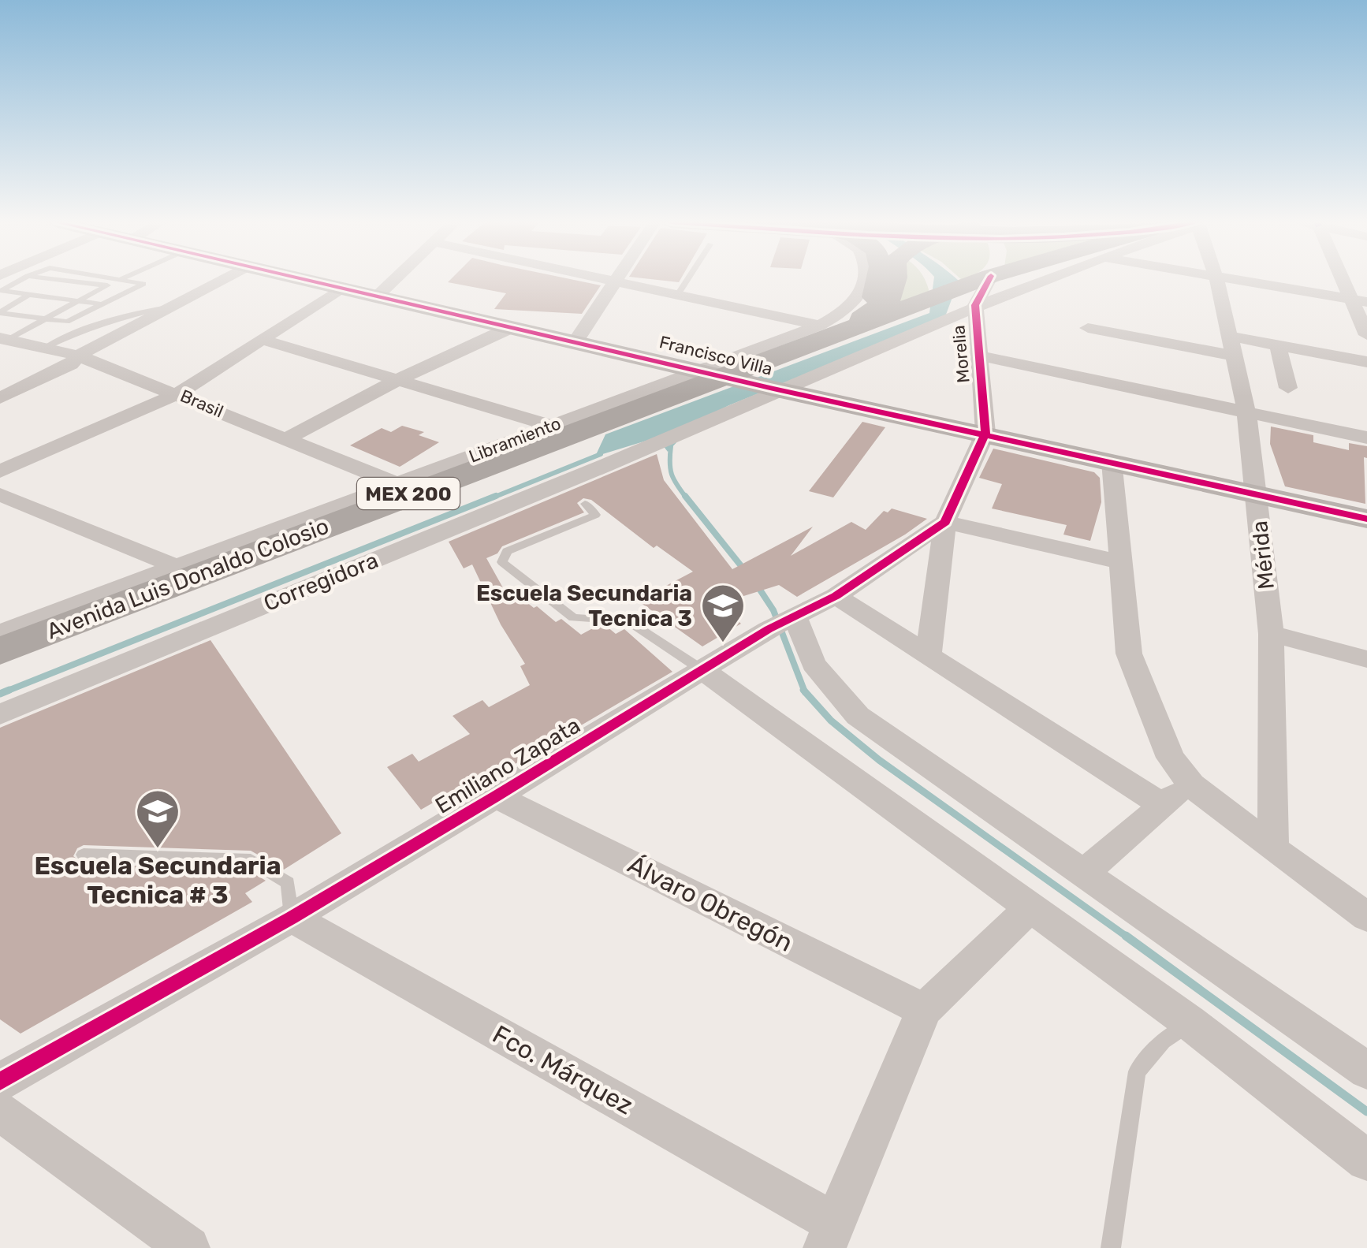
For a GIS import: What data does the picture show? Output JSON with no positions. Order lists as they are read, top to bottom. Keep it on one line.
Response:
{"streets":{"main road":["MEX 200","Avenida Luis Donaldo Colosio"],"street":["Morelia","Francisco Villa","Brasil","Libramiento","Mérida","Corregidora","Emiliano Zapata","Álvaro Obregón","Fco. Márquez"]},"crossings":[["Morelia","Francisco Villa"],["Morelia","Avenida Luis Donaldo Colosio"],["Morelia","Corregidora"],["Francisco Villa","Libramiento"],["Francisco Villa","Mérida"],["Francisco Villa","Avenida Luis Donaldo Colosio"],["Francisco Villa","Corregidora"],["Brasil","Libramiento"],["Libramiento","Avenida Luis Donaldo Colosio"],["Avenida Luis Donaldo Colosio","Corregidora"],["Emiliano Zapata","Álvaro Obregón"],["Emiliano Zapata","Fco. Márquez"]],"places":{"school or university":["Escuela Secundaria Tecnica 3","Escuela Secundaria Tecnica # 3"]}}
